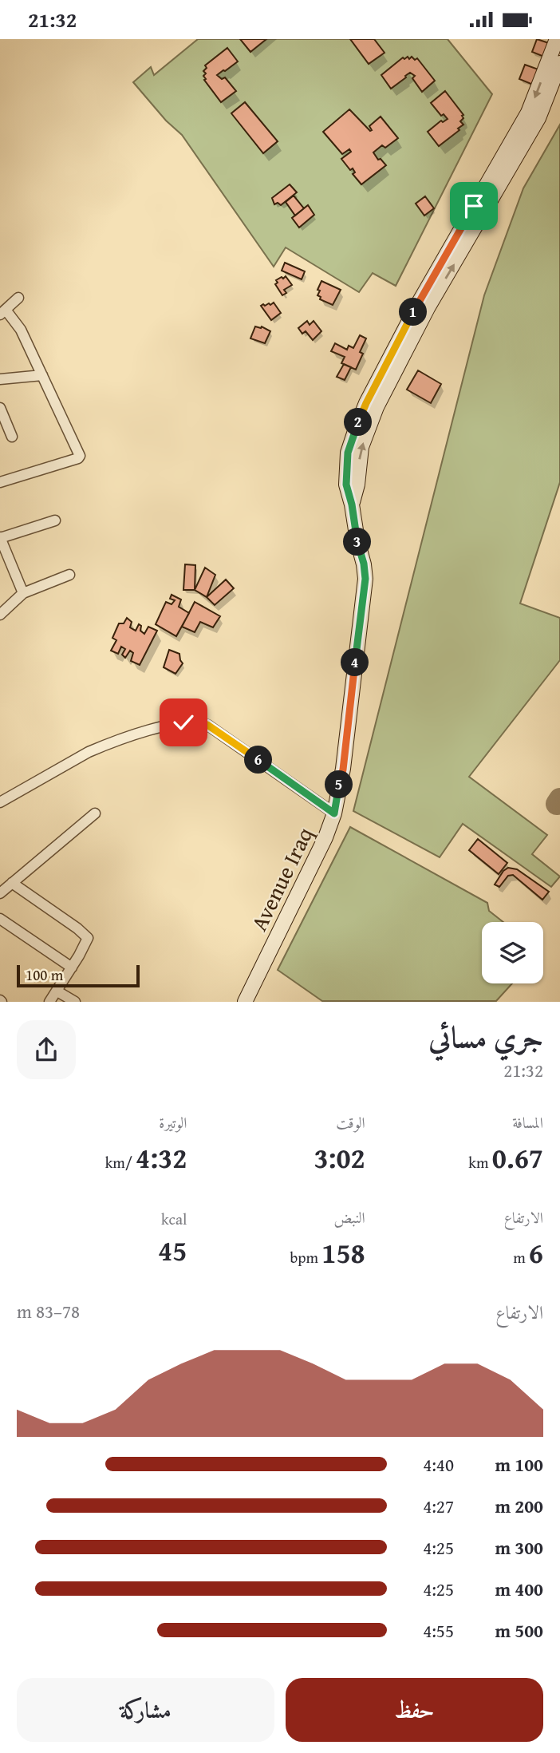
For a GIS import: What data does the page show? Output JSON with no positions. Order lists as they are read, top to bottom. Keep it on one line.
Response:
{"streets":{"street":["Avenue Iraq"]},"scale_bar":"100 m","page":{"status":"21:32","pins":["1","2","3","4","6","5"],"scale":"100 m","heading":["جري مسائي","21:32"],"stats":[["المسافة","0.67 km"],["الوقت","3:02"],["الوتيرة","4:32 /km"],["الارتفاع","6 m"],["النبض","158 bpm"],["kcal","45"]],"chart":["الارتفاع","78–83 m"],"list":[{"name":"100 m","note":"4:40"},{"name":"200 m","note":"4:27"},{"name":"300 m","note":"4:25"},{"name":"400 m","note":"4:25"},{"name":"500 m","note":"4:55"}],"buttons":["حفظ","مشاركة"]}}
